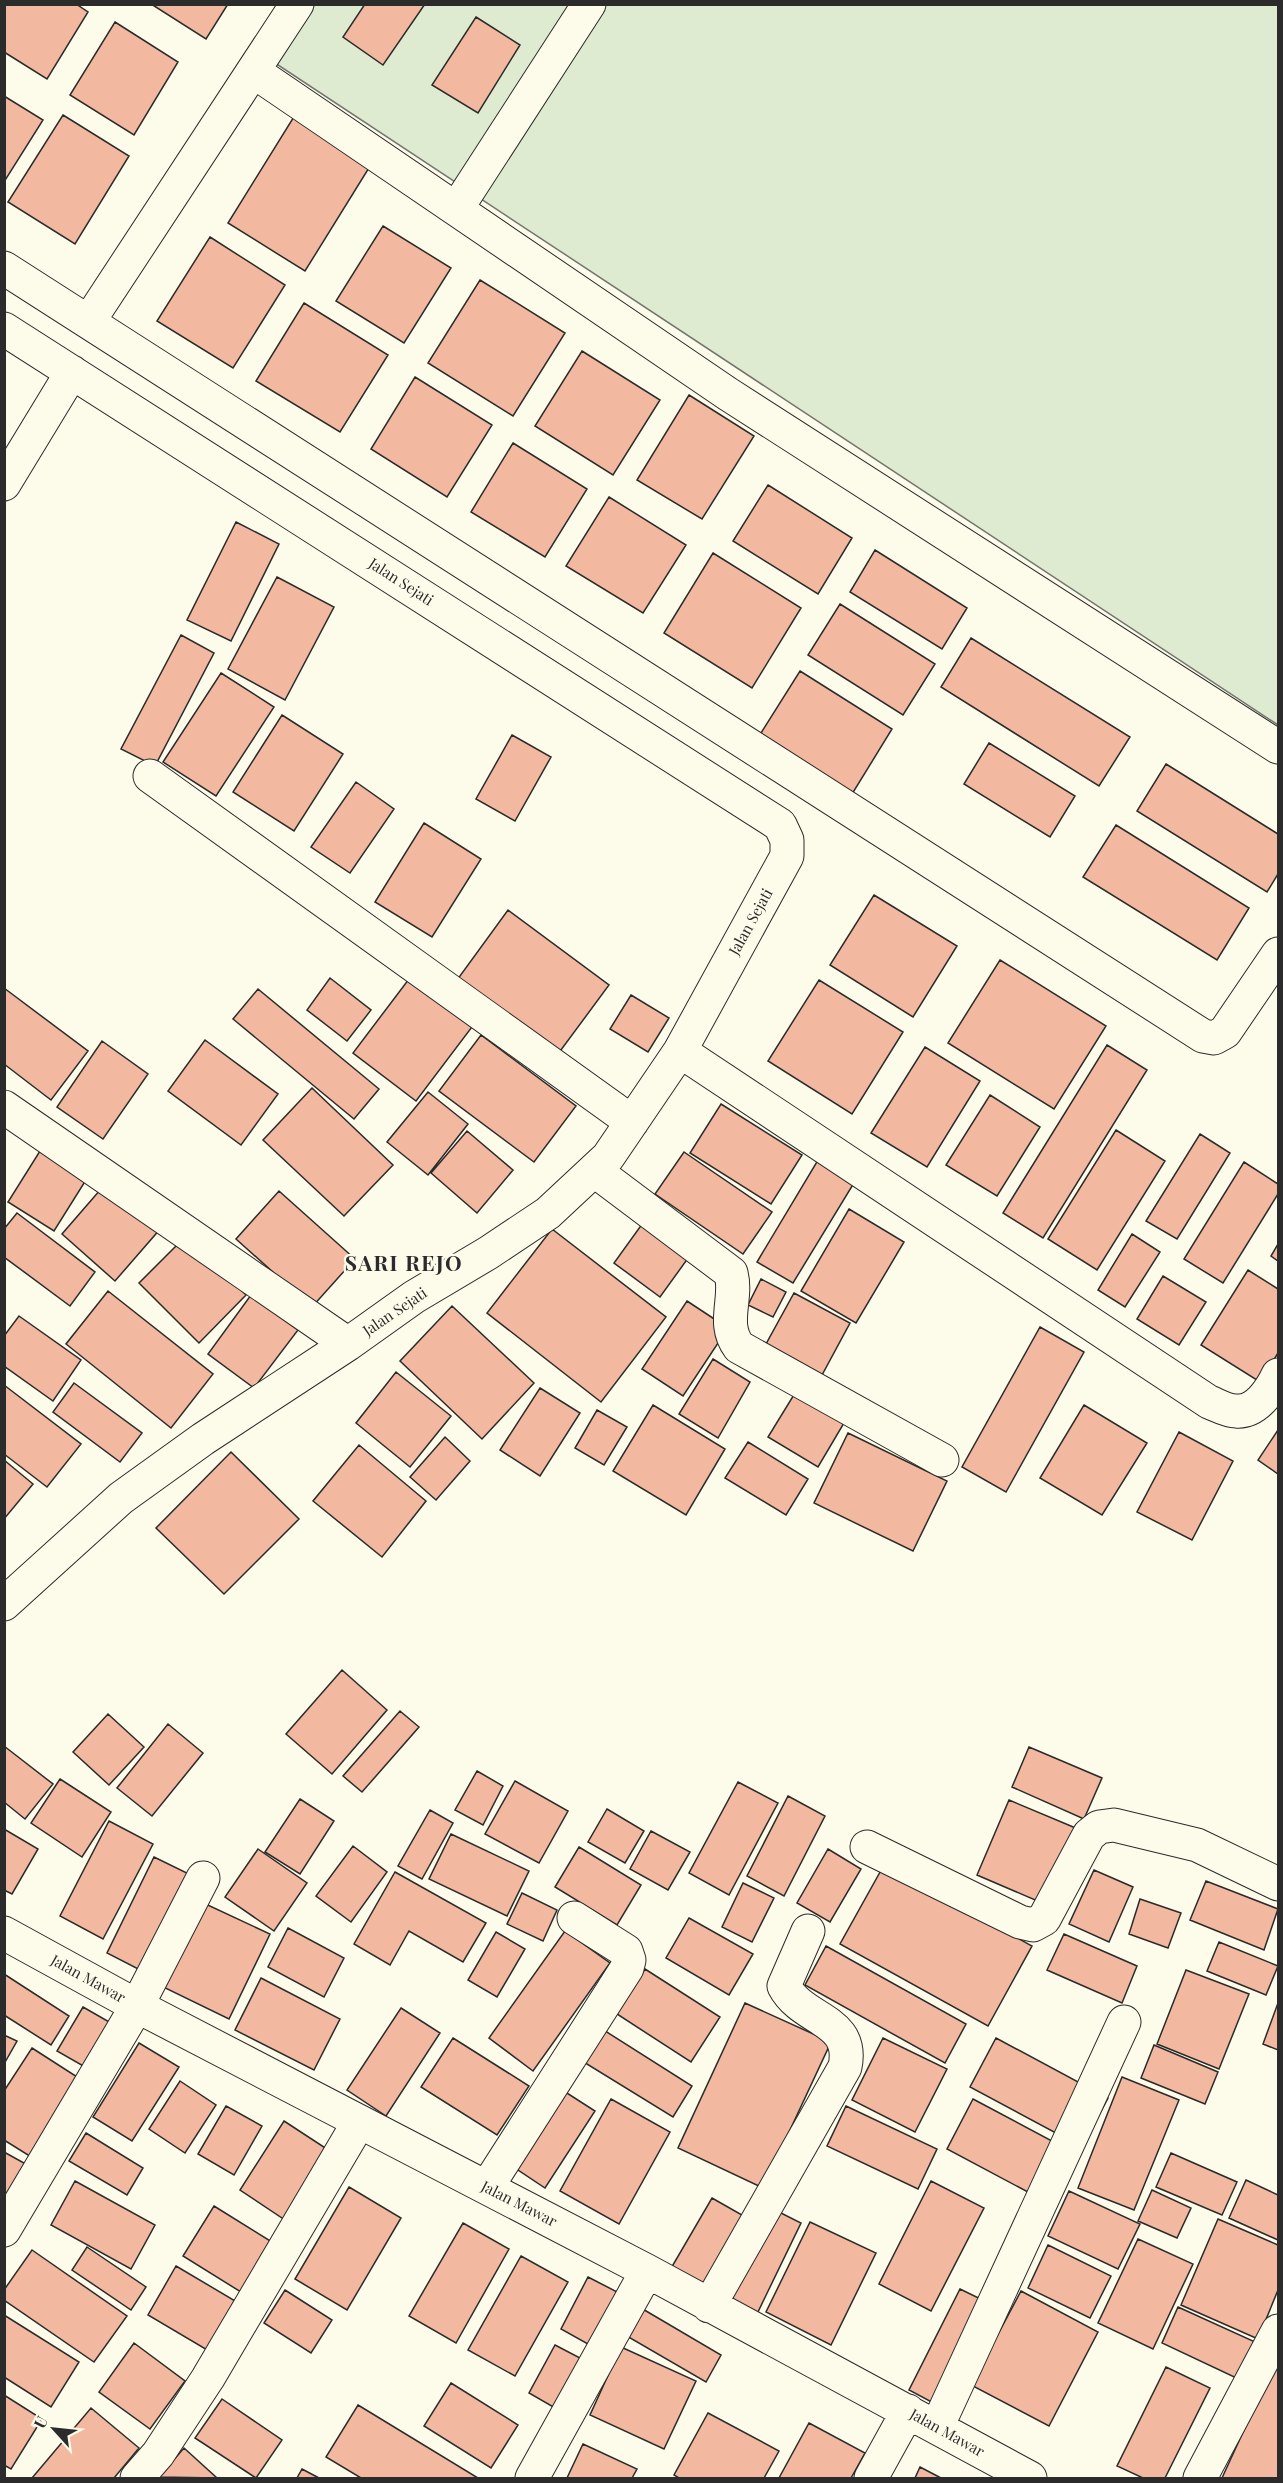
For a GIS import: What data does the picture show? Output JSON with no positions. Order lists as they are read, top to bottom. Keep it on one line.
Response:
{"streets":{"street":["Jalan Sejati","Jalan Mawar"]},"districts":["SARI REJO"],"north":"top left"}
